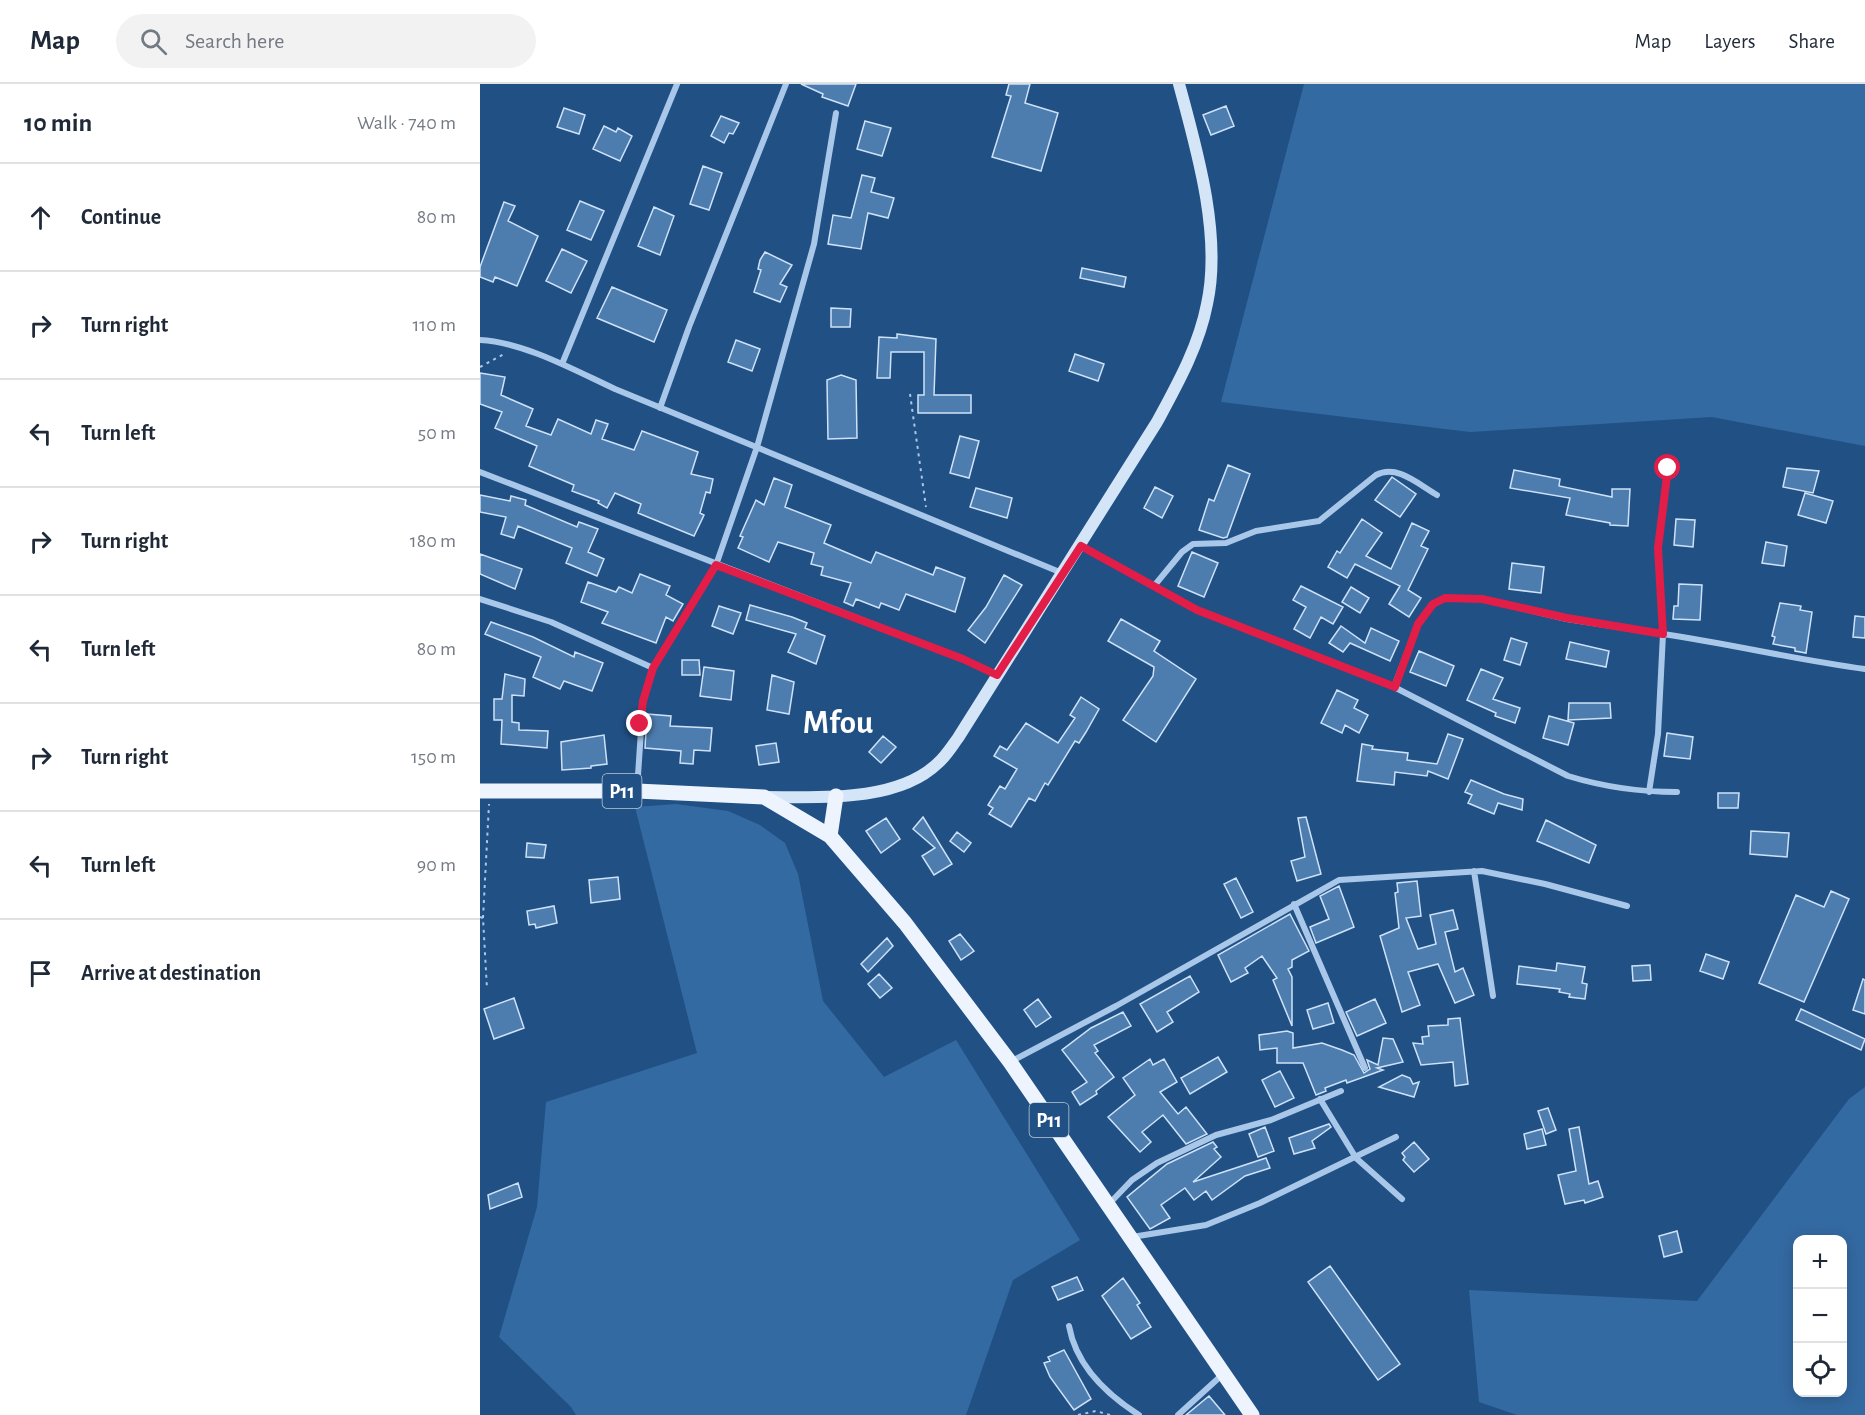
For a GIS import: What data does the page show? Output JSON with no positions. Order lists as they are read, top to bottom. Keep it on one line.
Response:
{"streets":{"main road":["P11"]},"districts":["Mfou"],"page":{"header":"Map","search":"Search here","nav":["Map","Layers","Share"],"heading":["10 min","Walk · 740 m"],"list":[["Continue","80 m"],["Turn right","110 m"],["Turn left","50 m"],["Turn right","180 m"],["Turn left","80 m"],["Turn right","150 m"],["Turn left","90 m"],"Arrive at destination"],"map_buttons":["+","−"]}}
